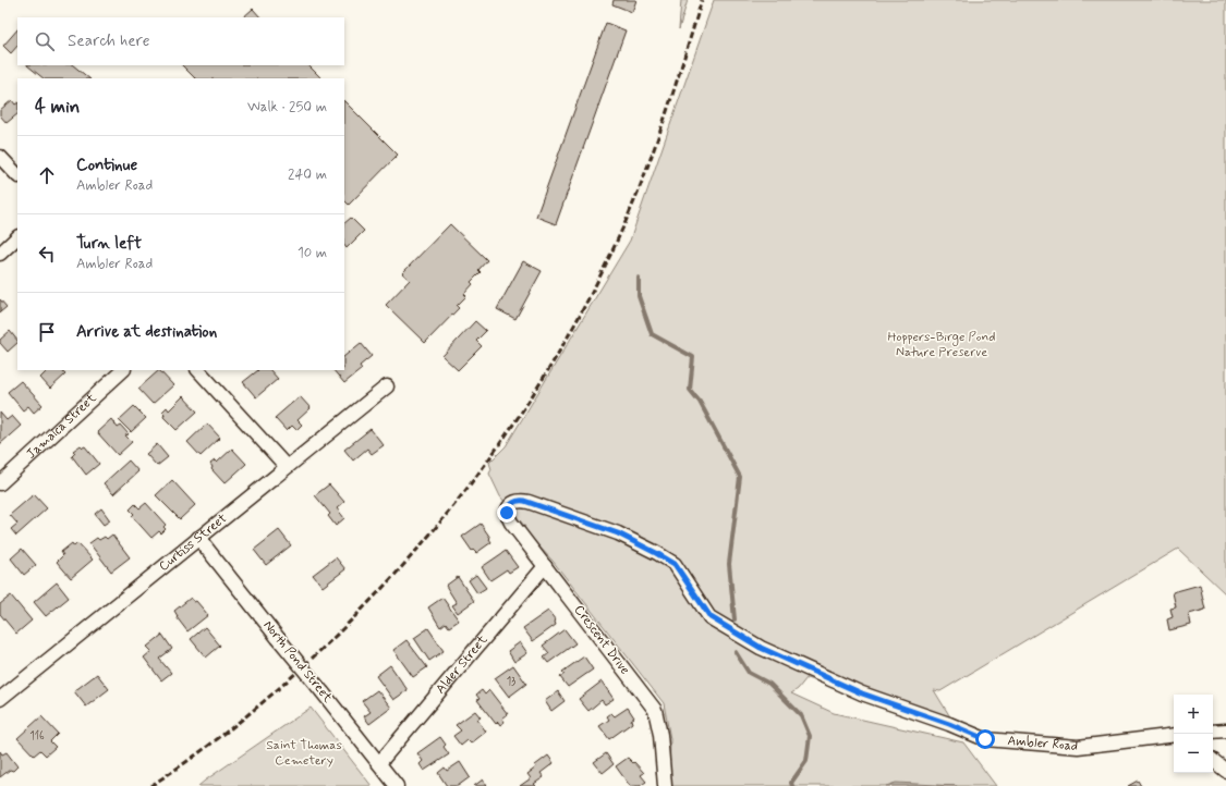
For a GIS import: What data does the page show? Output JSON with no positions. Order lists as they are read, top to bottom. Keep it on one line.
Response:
{"streets":{"street":["Jamaica Street","Curtiss Street","Crescent Drive","North Pond Street","Alder Street","Ambler Road"]},"crossings":[["Curtiss Street","North Pond Street"],["Crescent Drive","Alder Street"],["Crescent Drive","Ambler Road"],["North Pond Street","Alder Street"]],"parks":["Hoppers-Birge Pond Nature Preserve","Saint Thomas Cemetery"],"house_numbers":["13","116"],"page":{"search":"Search here","heading":["4 min","Walk · 250 m"],"list":[["Continue","Ambler Road","240 m"],["Turn left","Ambler Road","10 m"],"Arrive at destination"],"map_buttons":["+","−"]}}
